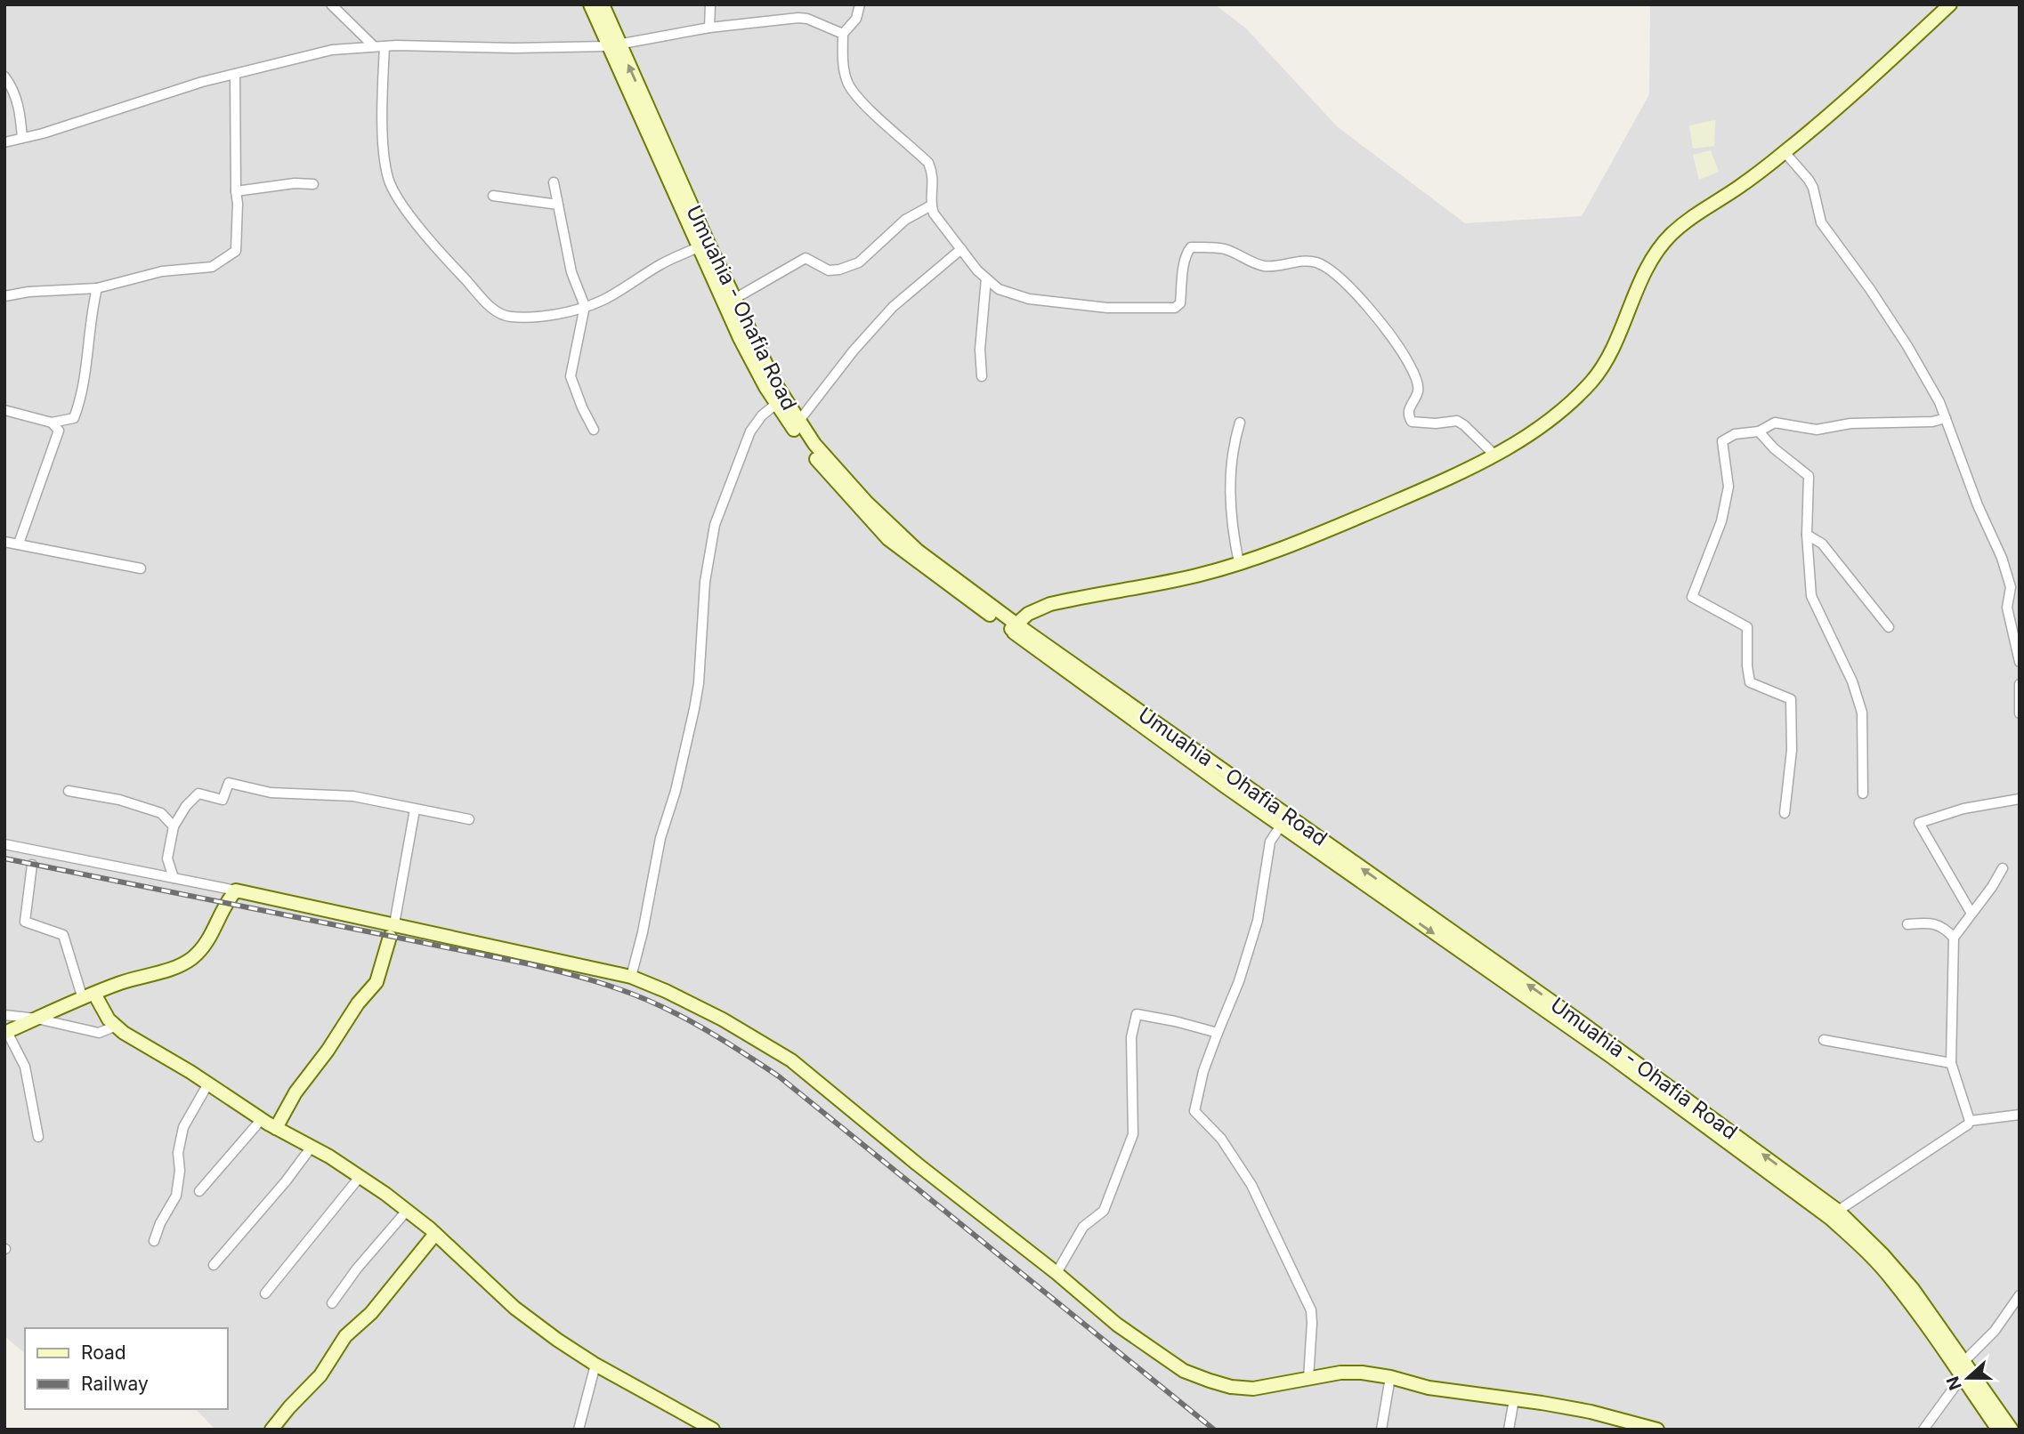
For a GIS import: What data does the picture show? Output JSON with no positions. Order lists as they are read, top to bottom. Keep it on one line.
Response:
{"streets":{"street":["Umuahia - Ohafia Road"]},"legend":["Road","Railway"],"north":"left"}
